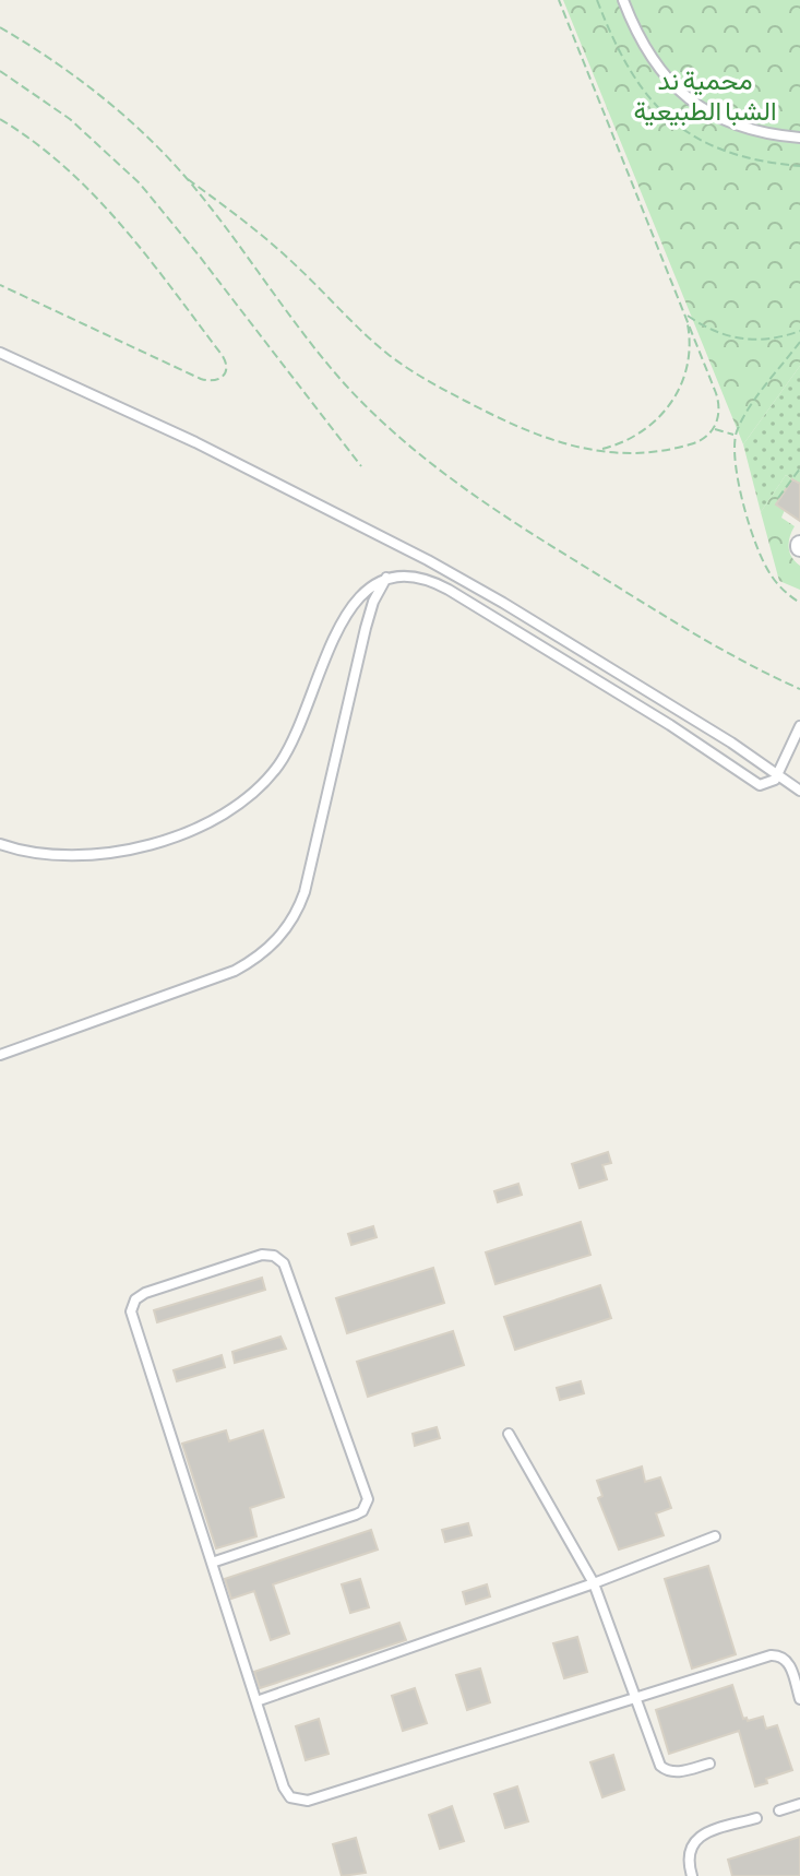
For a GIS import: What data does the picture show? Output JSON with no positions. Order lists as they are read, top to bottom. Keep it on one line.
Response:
{"parks":["محمية ند الشبا الطبيعية"]}
